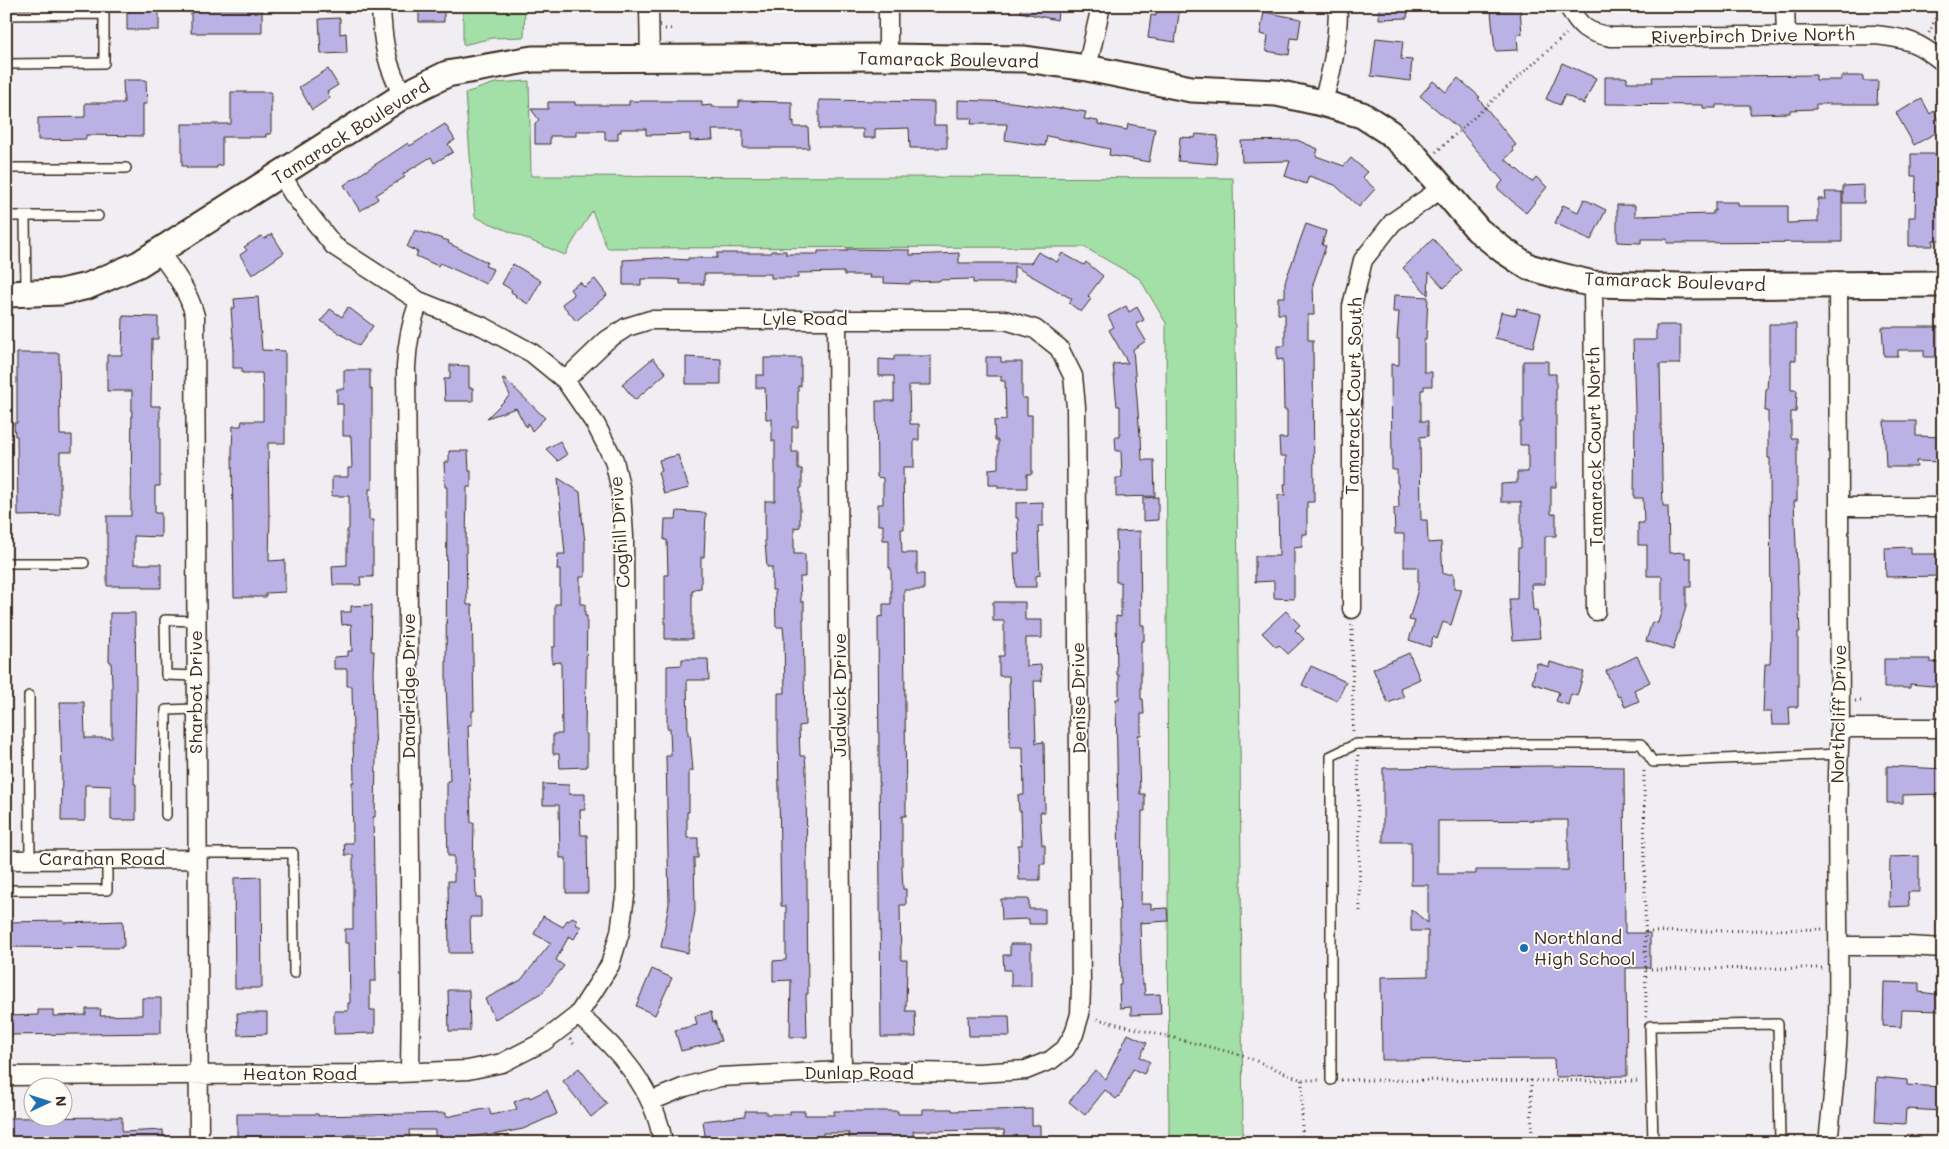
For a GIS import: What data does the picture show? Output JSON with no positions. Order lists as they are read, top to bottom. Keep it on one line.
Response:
{"streets":{"street":["Riverbirch Drive North","Tamarack Boulevard","Lyle Road","Tamarack Court South","Tamarack Court North","Coghill Drive","Dandridge Drive","Sharbot Drive","Judwick Drive","Denise Drive","Northcliff Drive","Carahan Road","Dunlap Road","Heaton Road"]},"crossings":[["Tamarack Boulevard","Tamarack Court South"],["Tamarack Boulevard","Tamarack Court North"],["Tamarack Boulevard","Coghill Drive"],["Tamarack Boulevard","Sharbot Drive"],["Tamarack Boulevard","Northcliff Drive"],["Lyle Road","Coghill Drive"],["Lyle Road","Judwick Drive"],["Lyle Road","Denise Drive"],["Coghill Drive","Dandridge Drive"],["Coghill Drive","Heaton Road"],["Dandridge Drive","Heaton Road"],["Sharbot Drive","Carahan Road"],["Sharbot Drive","Heaton Road"],["Judwick Drive","Dunlap Road"],["Denise Drive","Dunlap Road"]],"places":["Northland High School"],"north":"right"}
